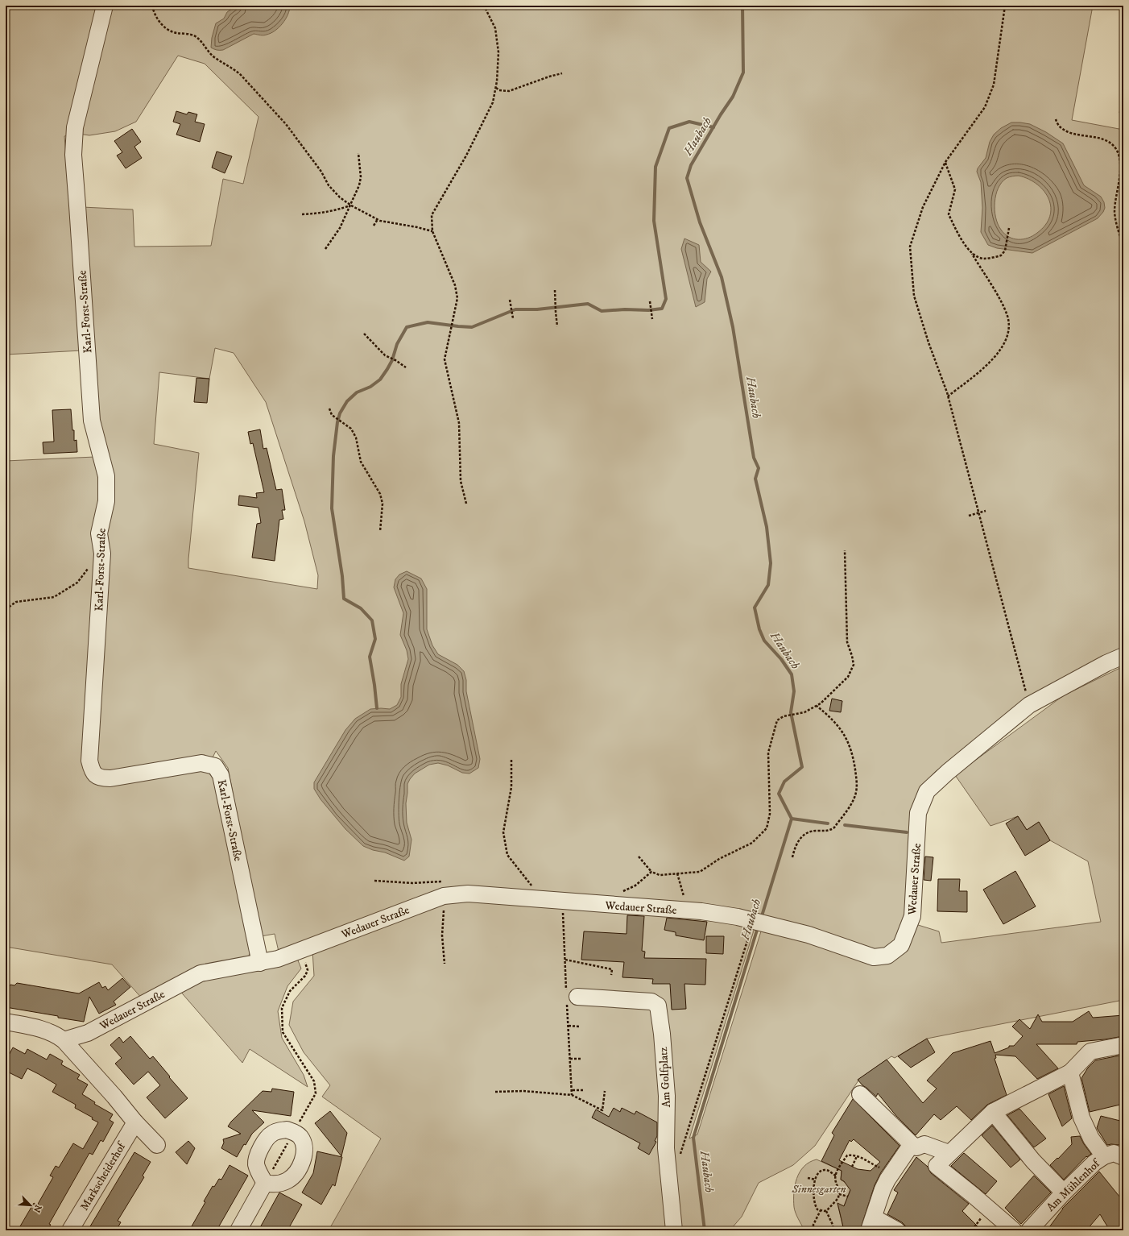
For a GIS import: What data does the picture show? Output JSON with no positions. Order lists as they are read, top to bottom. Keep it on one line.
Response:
{"streets":{"street":["Karl-Forst-Straße","Wedauer Straße","Am Golfplatz","Markscheiderhof","Am Mühlenhof"]},"crossings":[["Karl-Forst-Straße","Wedauer Straße"]],"water":["Haubach"],"parks":["Sinnesgarten"],"north":"bottom right"}
